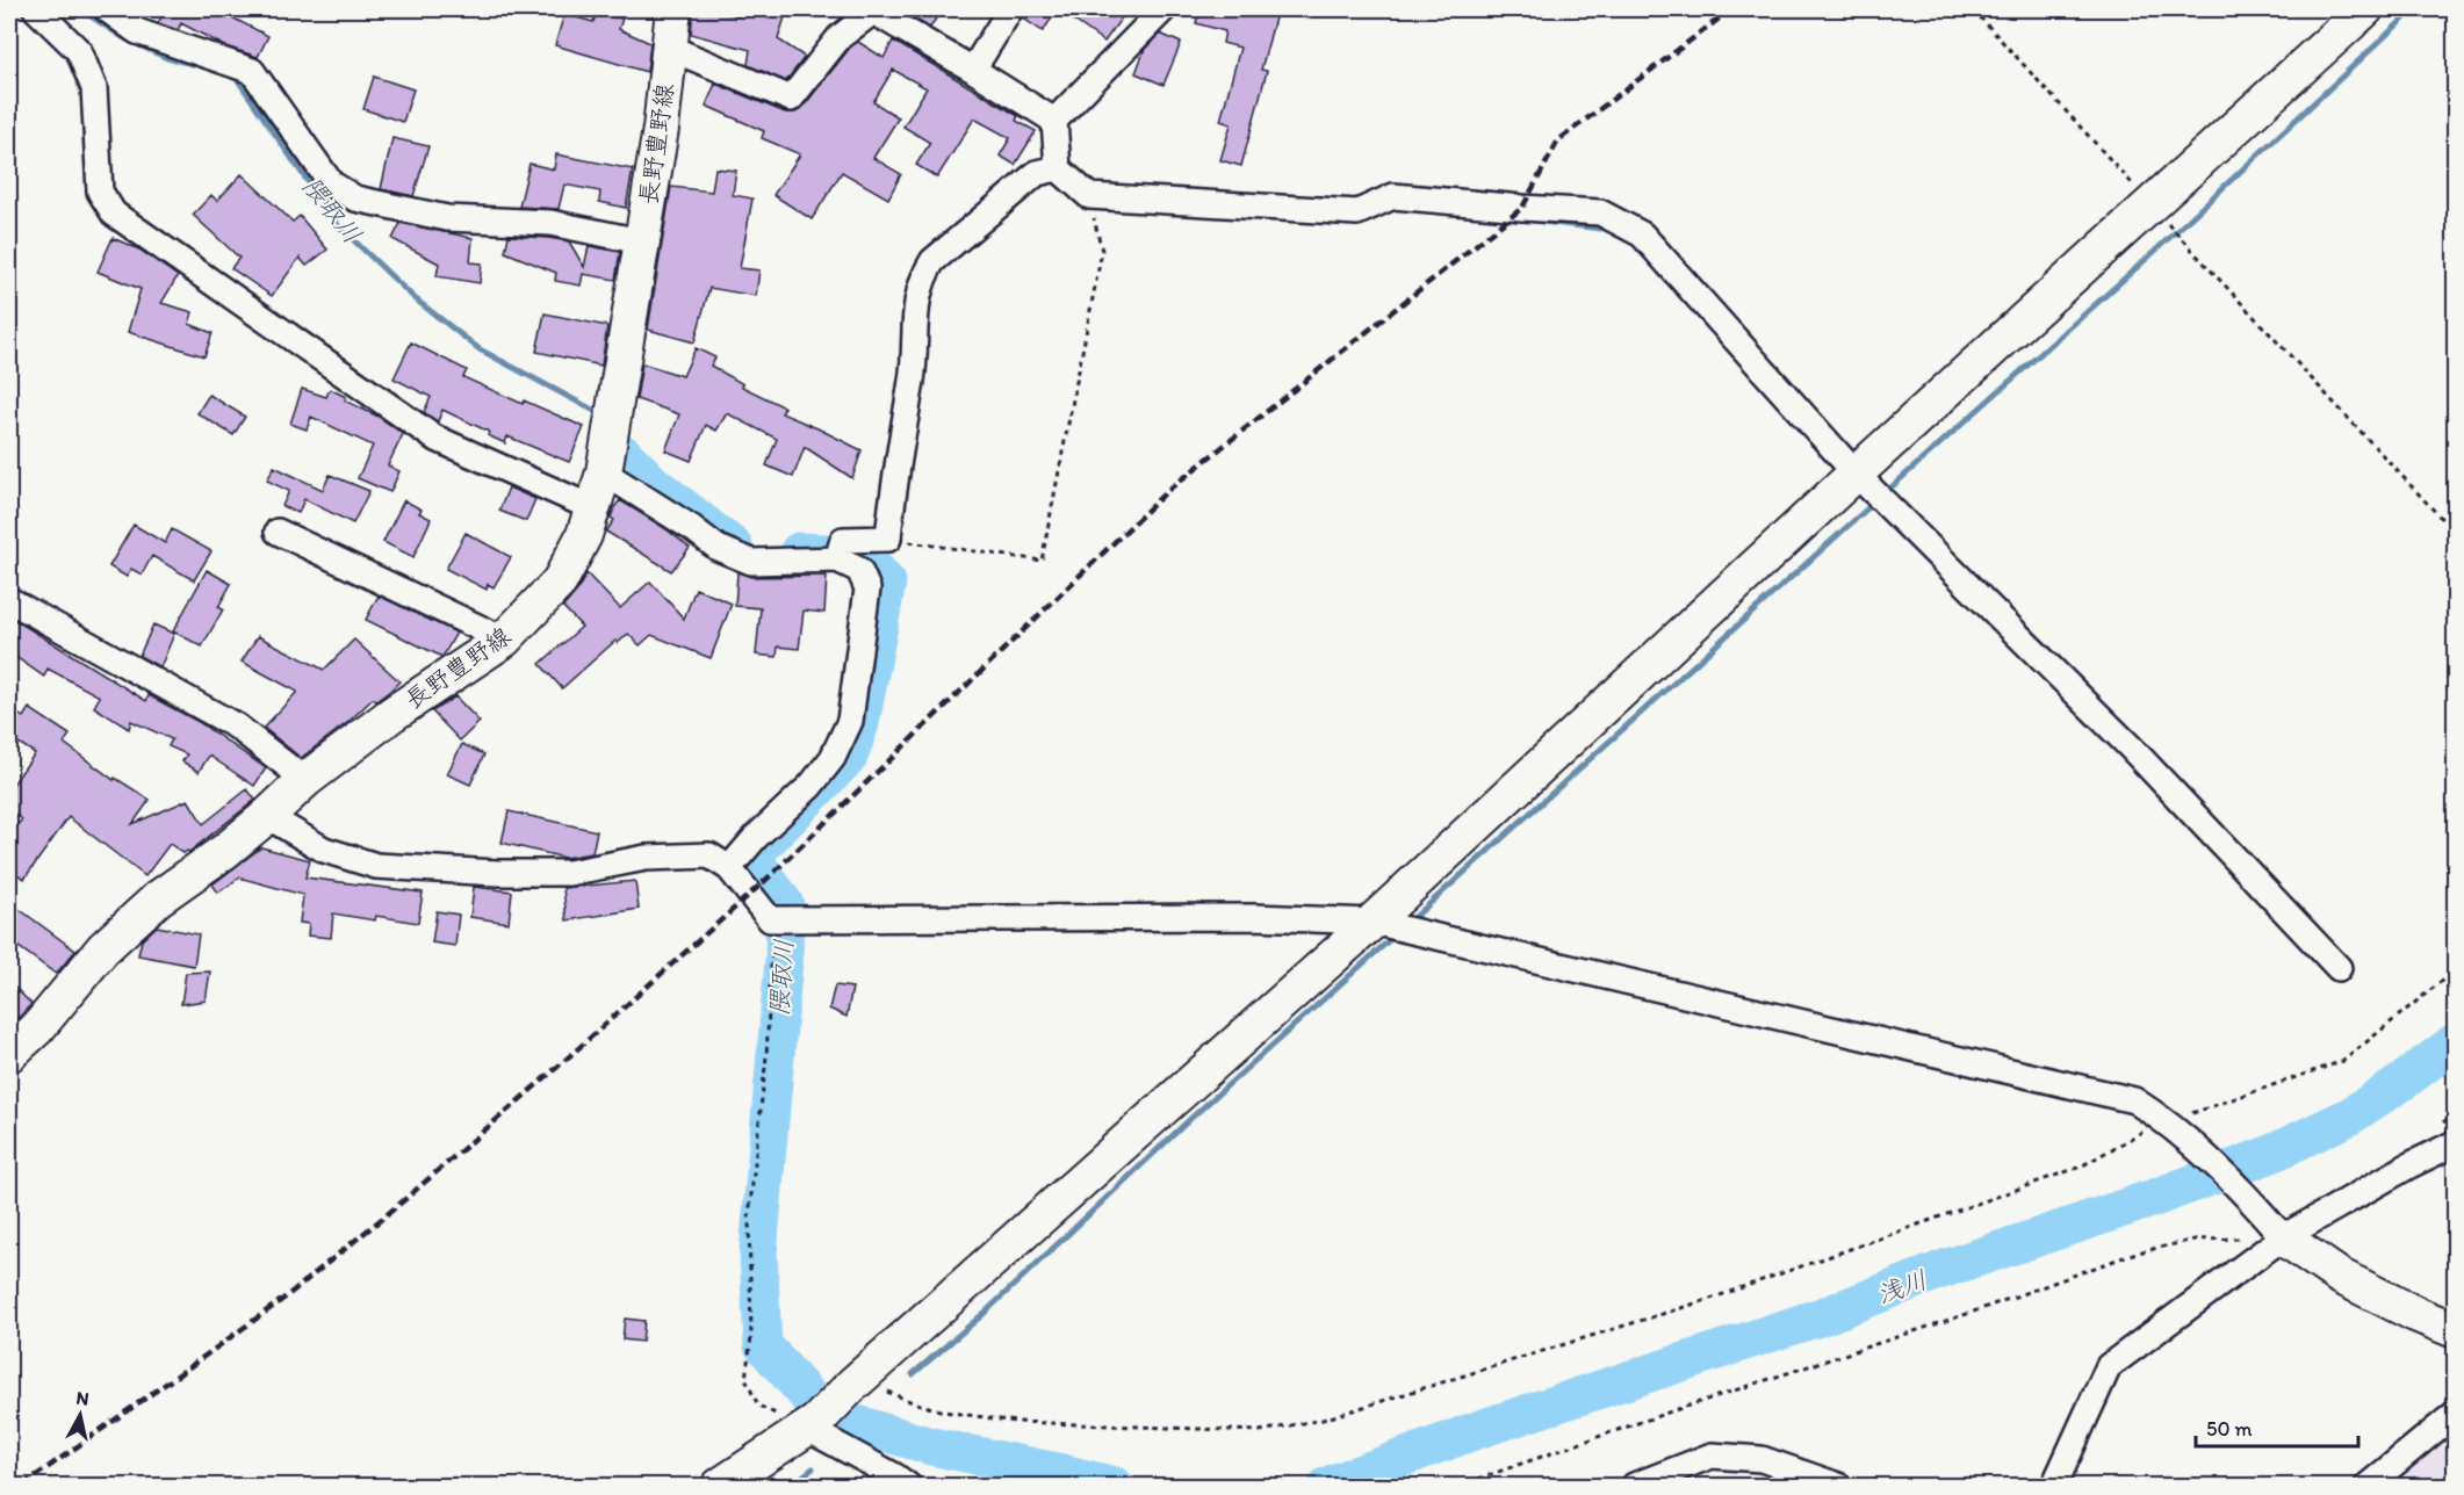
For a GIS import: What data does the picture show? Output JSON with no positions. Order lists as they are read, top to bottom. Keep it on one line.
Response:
{"streets":{"street":["長野豊野線"]},"water":["隈取川","浅川"],"scale_bar":"50 m","north":"top"}
